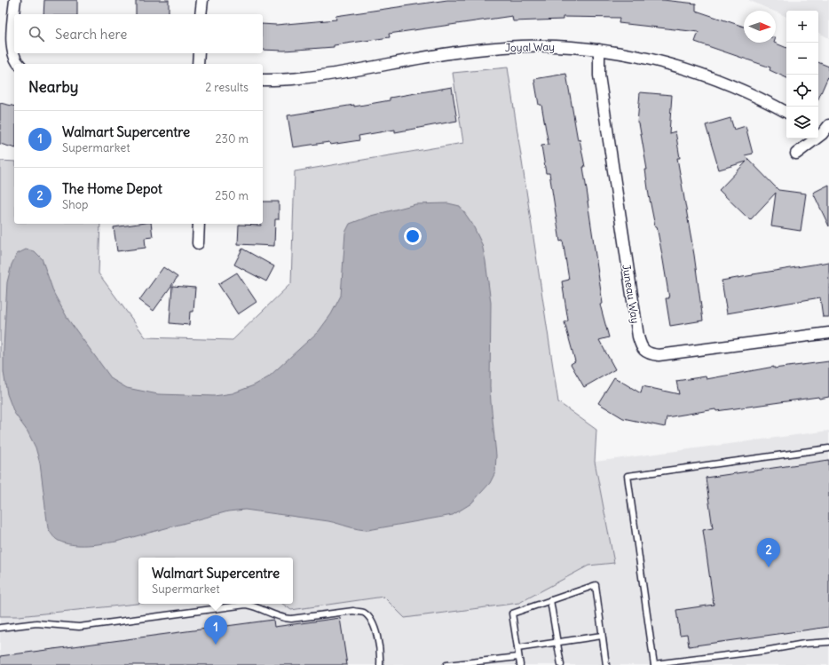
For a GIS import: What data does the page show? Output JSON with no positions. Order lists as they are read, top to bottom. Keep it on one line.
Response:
{"streets":{"street":["Joyal Way","Juneau Way"]},"crossings":[["Joyal Way","Juneau Way"]],"north":"right","page":{"map_buttons":["+","−"],"search":"Search here","heading":["Nearby","2 results"],"list":[{"mark":"1","name":"Walmart Supercentre","note":"Supermarket","value":"230 m"},{"mark":"2","name":"The Home Depot","note":"Shop","value":"250 m"}],"pins":["2","1"],"popup":["Walmart Supercentre","Supermarket"]}}
